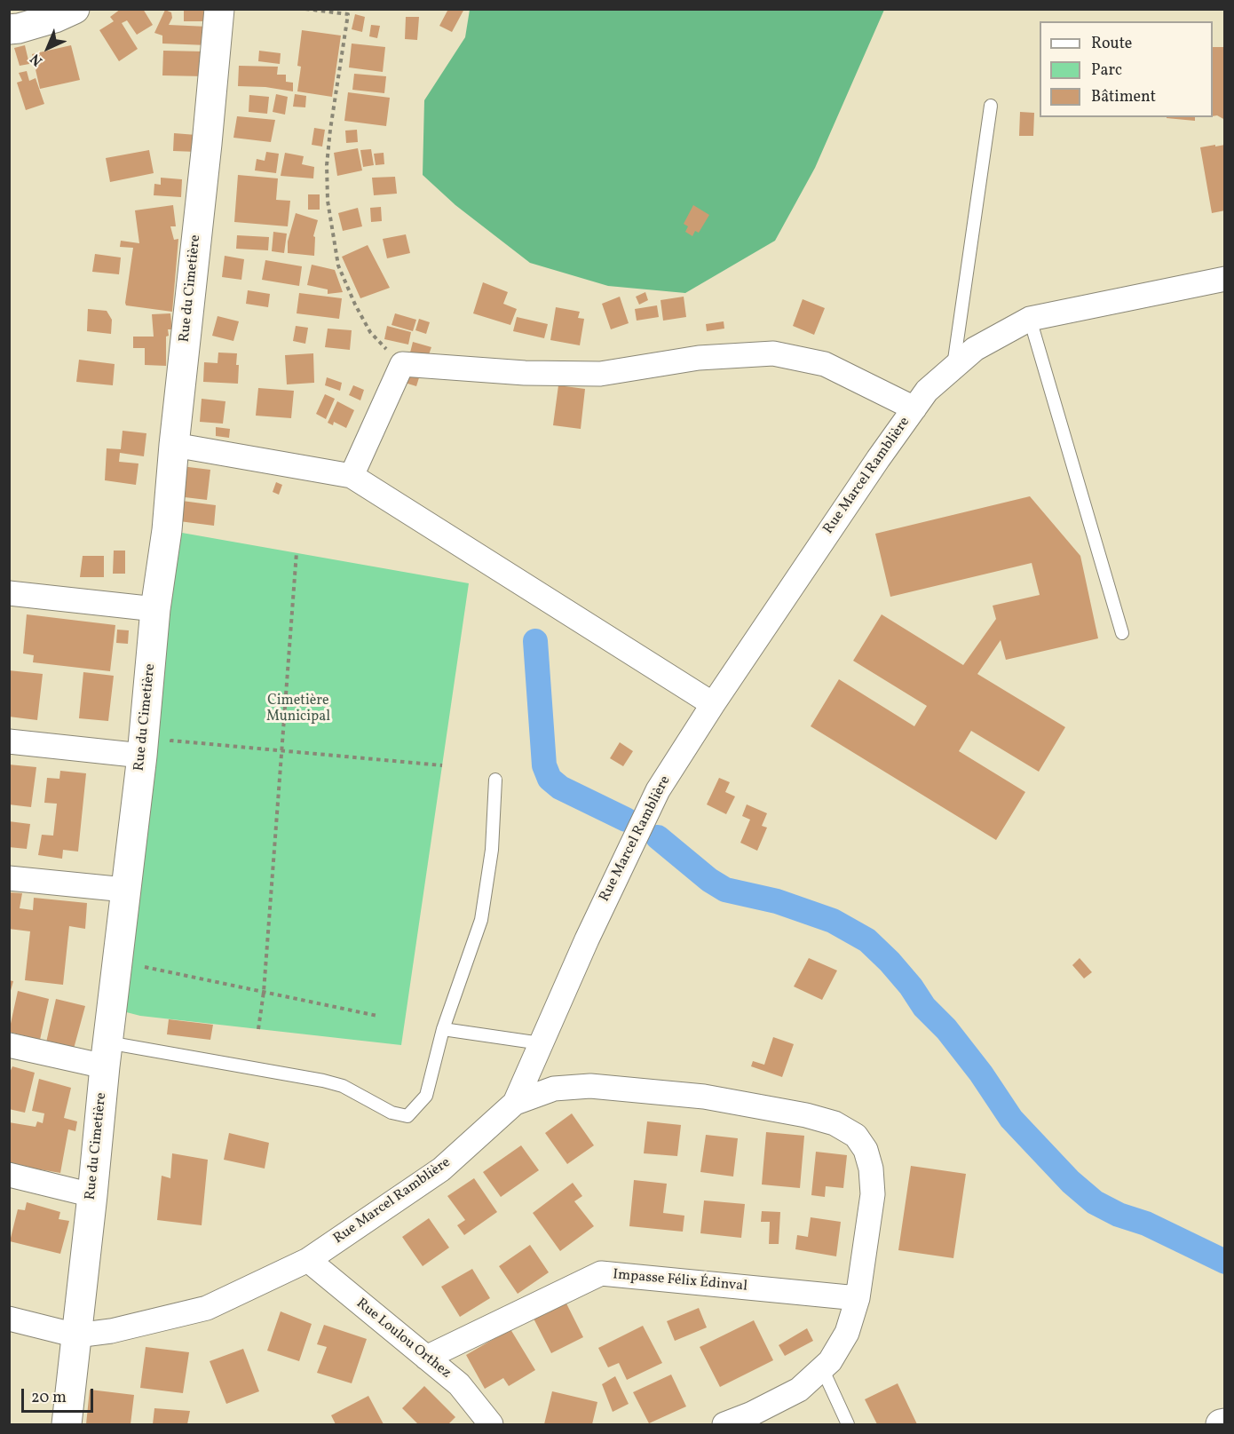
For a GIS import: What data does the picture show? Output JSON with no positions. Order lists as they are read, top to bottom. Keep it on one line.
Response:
{"streets":{"main road":["Rue du Cimetière"],"street":["Rue Marcel Ramblière","Impasse Félix Édinval","Rue Loulou Orthez"]},"crossings":[["Rue du Cimetière","Rue Marcel Ramblière"],["Rue Marcel Ramblière","Rue Loulou Orthez"],["Impasse Félix Édinval","Rue Loulou Orthez"]],"parks":["Cimetière Municipal"],"legend":["Route","Parc","Bâtiment"],"scale_bar":"20 m","north":"bottom left"}
